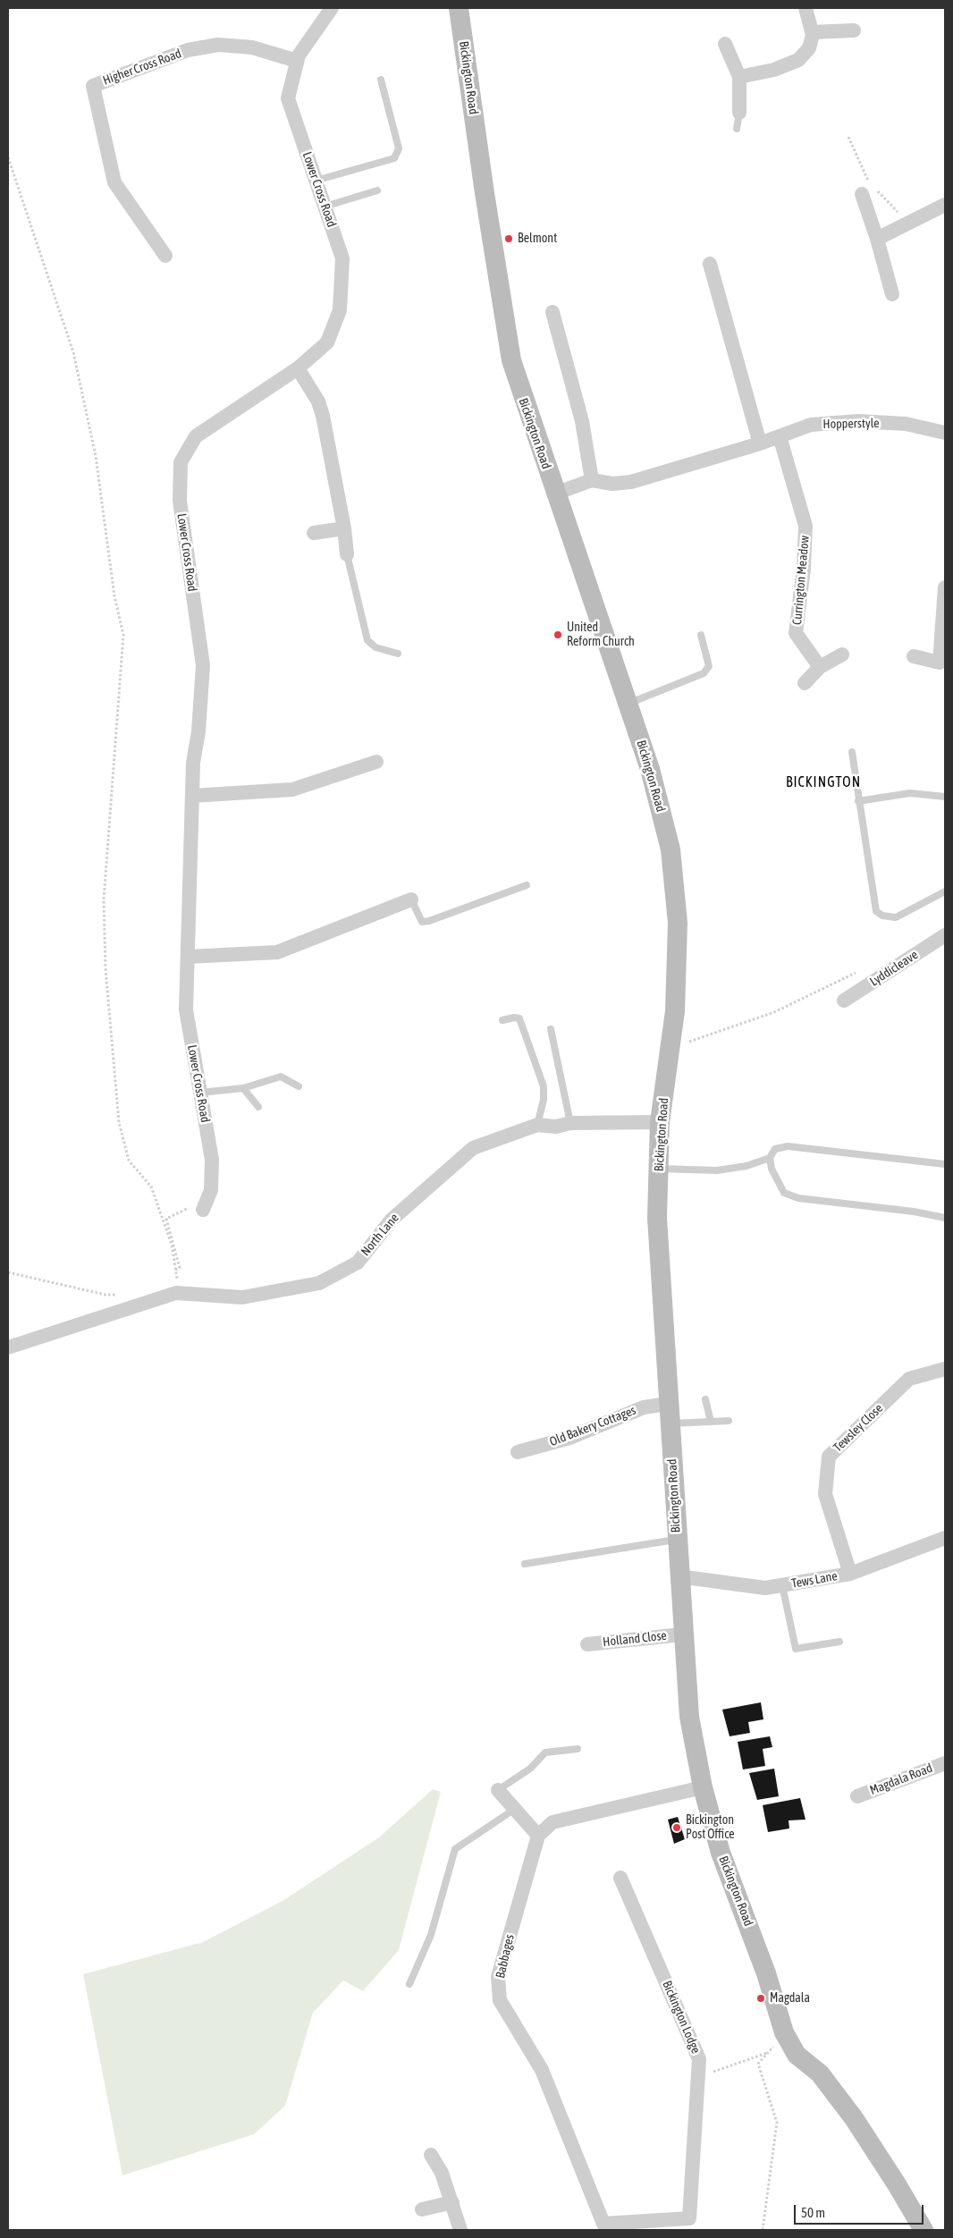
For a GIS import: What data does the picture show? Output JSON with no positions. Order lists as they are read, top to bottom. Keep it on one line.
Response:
{"streets":{"main road":["Bickington Road"],"street":["Higher Cross Road","Lower Cross Road","Hopperstyle","Currington Meadow","Lyddicleave","North Lane","Old Bakery Cottages","Tewsley Close","Tews Lane","Holland Close","Magdala Road","Babbages","Bickington Lodge"]},"crossings":[["Higher Cross Road","Lower Cross Road"],["Bickington Road","Hopperstyle"],["Bickington Road","North Lane"],["Bickington Road","Old Bakery Cottages"],["Bickington Road","Tews Lane"],["Bickington Road","Holland Close"],["Hopperstyle","Currington Meadow"],["Tewsley Close","Tews Lane"],["Babbages","Bickington Lodge"]],"districts":["BICKINGTON"],"places":["Belmont","United Reform Church","Bickington Post Office","Magdala"],"scale_bar":"50 m"}
